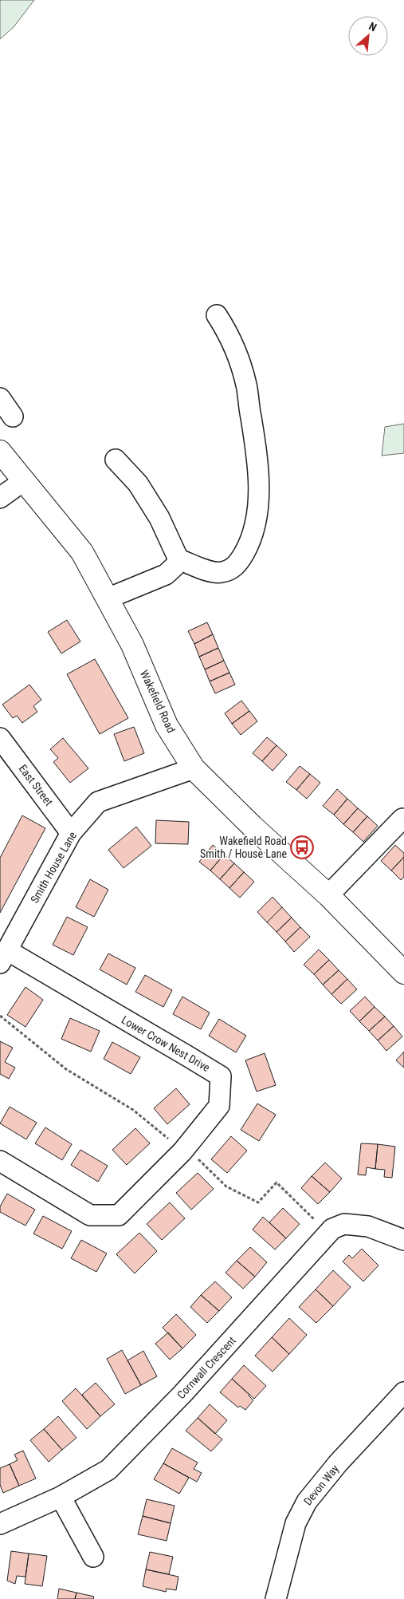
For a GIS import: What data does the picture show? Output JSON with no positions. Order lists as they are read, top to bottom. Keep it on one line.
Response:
{"streets":{"main road":["Wakefield Road"],"street":["East Street","Smith House Lane","Lower Crow Nest Drive","Cornwall Crescent","Devon Way"]},"crossings":[["Wakefield Road","Smith House Lane"],["East Street","Smith House Lane"],["Smith House Lane","Lower Crow Nest Drive"]],"places":{"bus stop":["Wakefield Road Smith / House Lane"]},"north":"top right"}
